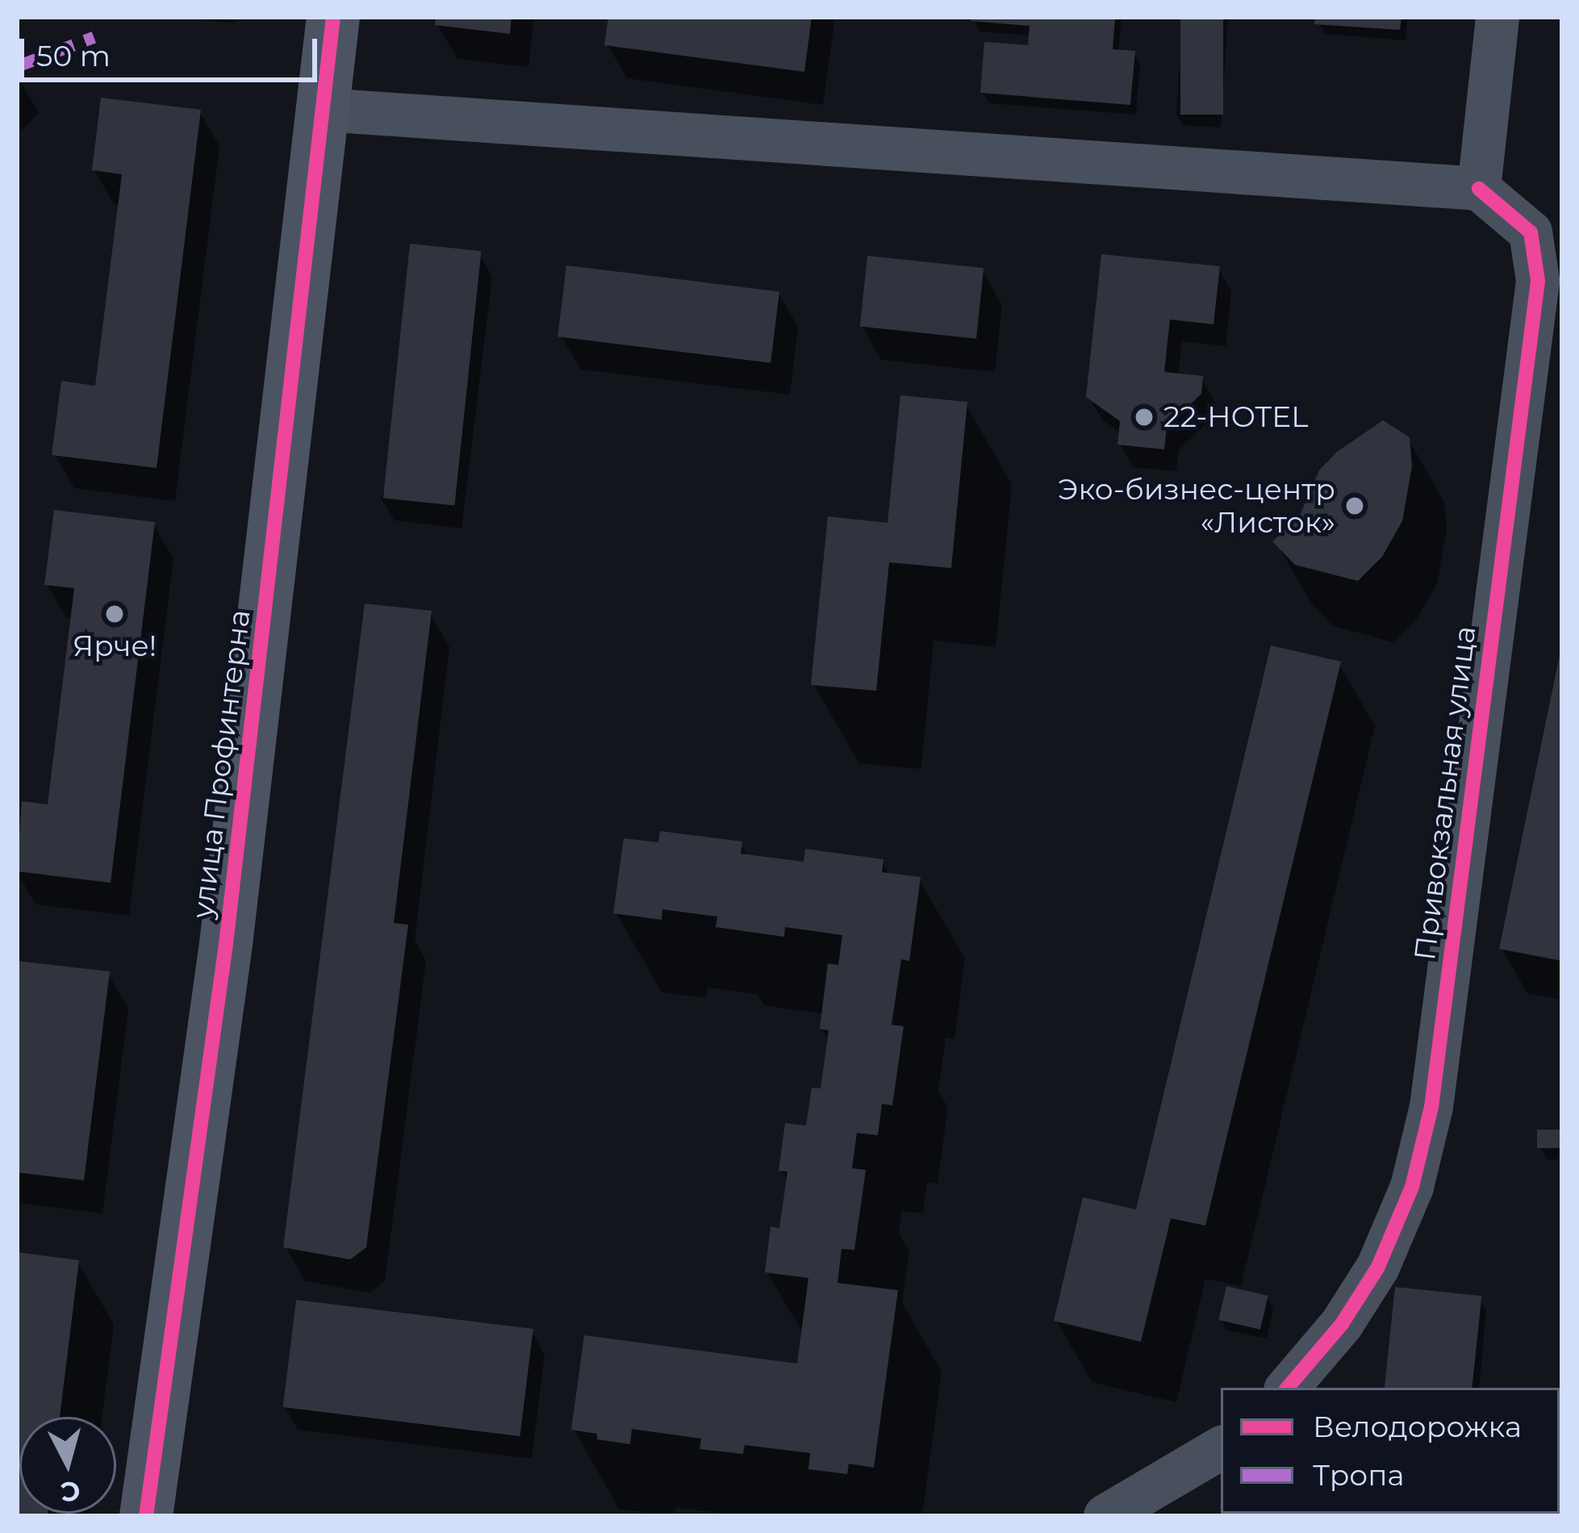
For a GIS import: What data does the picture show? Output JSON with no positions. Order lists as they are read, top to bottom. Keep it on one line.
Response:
{"streets":{"street":["улица Профинтерна","Привокзальная улица"]},"places":["22-HOTEL","Эко-бизнес-центр «Листок»","Ярче!"],"legend":["Велодорожка","Тропа"],"scale_bar":"50 m","north":"bottom"}
